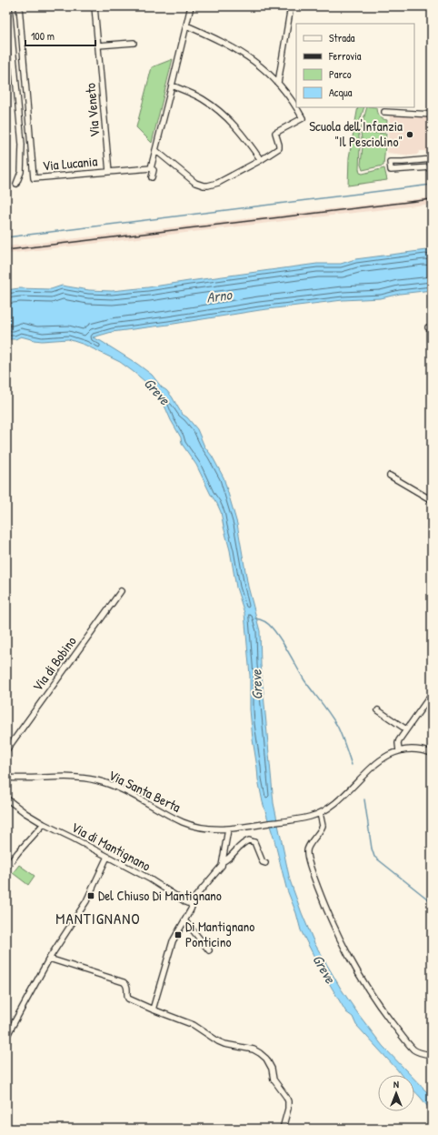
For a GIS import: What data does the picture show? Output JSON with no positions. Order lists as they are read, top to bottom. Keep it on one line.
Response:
{"streets":{"street":["Via Veneto","Via Lucania","Via di Bobino","Via Santa Berta","Via di Mantignano"]},"crossings":[["Via Veneto","Via Lucania"]],"districts":["MANTIGNANO"],"water":["Arno","Greve"],"places":{"other":["Scuola dell'Infanzia \"Il Pesciolino\""],"transit":["Del Chiuso Di Mantignano","Di Mantignano Ponticino"]},"legend":["Strada","Ferrovia","Parco","Acqua"],"scale_bar":"100 m","north":"top"}
